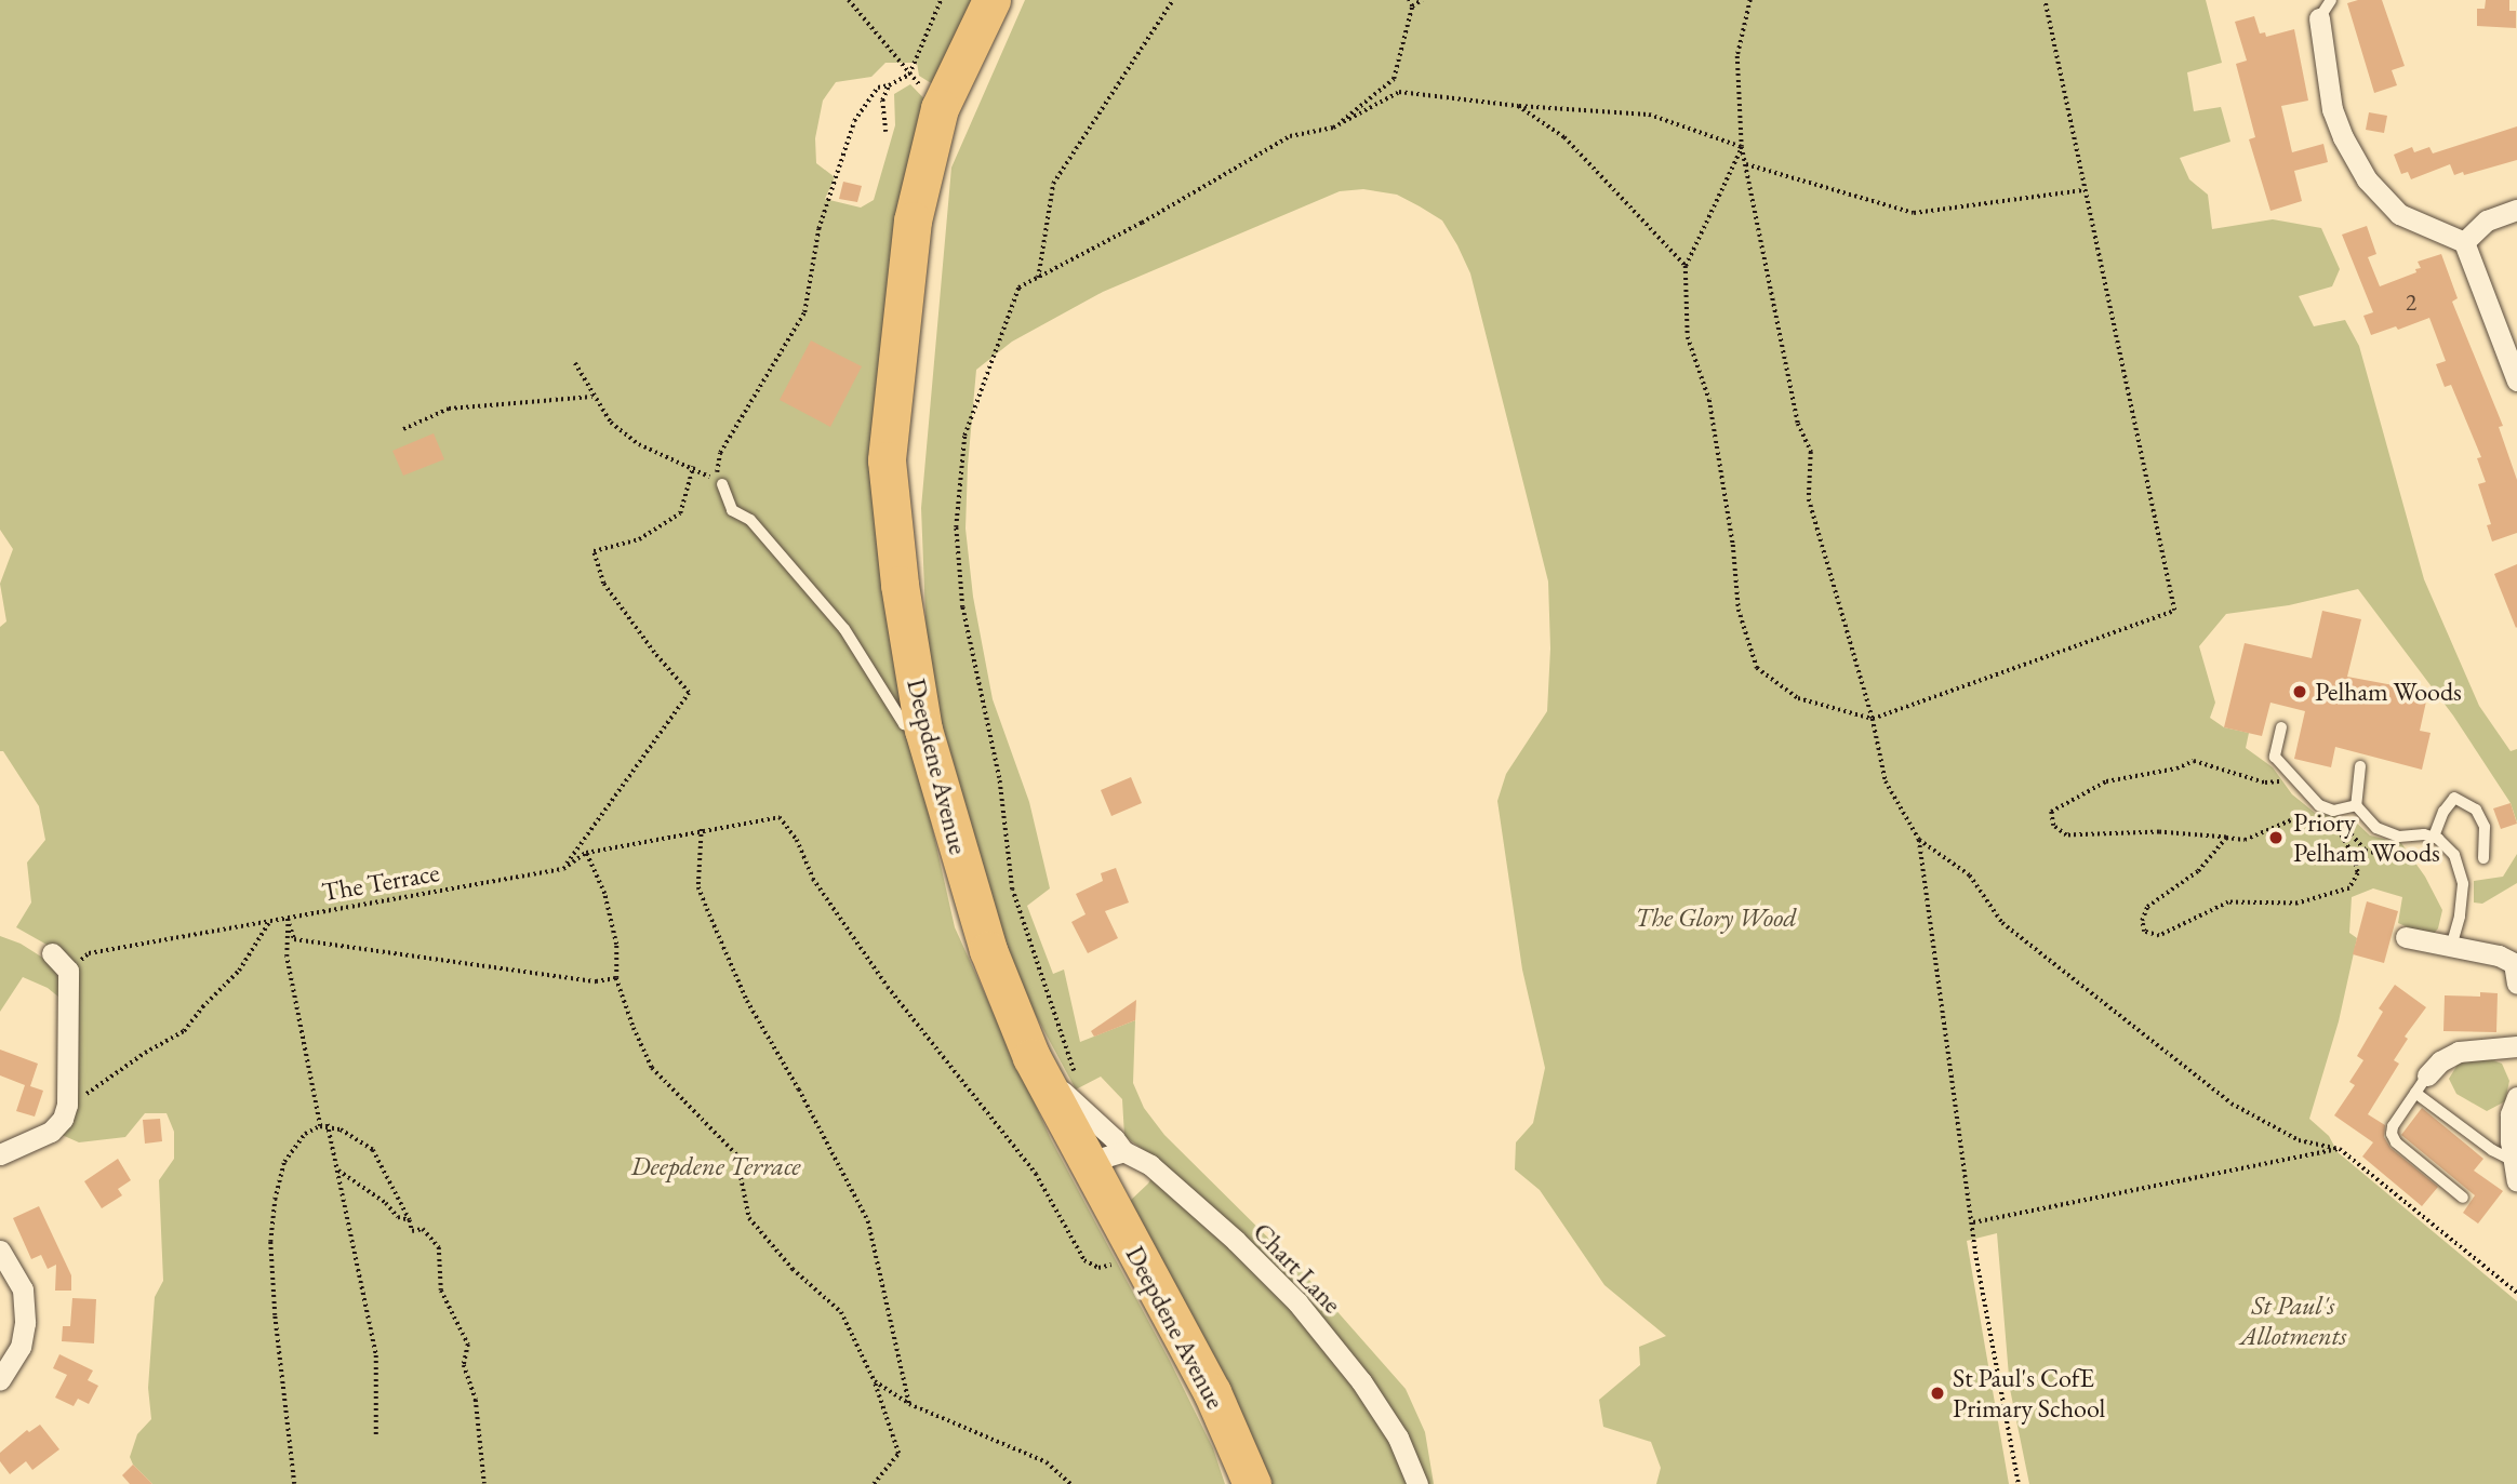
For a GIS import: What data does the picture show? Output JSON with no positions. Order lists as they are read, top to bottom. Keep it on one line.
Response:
{"streets":{"highway":["Deepdene Avenue"],"street":["Chart Lane"],"path":["The Terrace"]},"crossings":[["Deepdene Avenue","Chart Lane"]],"parks":["The Glory Wood","Deepdene Terrace","St Paul's Allotments"],"places":["Pelham Woods","Priory Pelham Woods","St Paul's CofE Primary School"],"house_numbers":["2"]}
